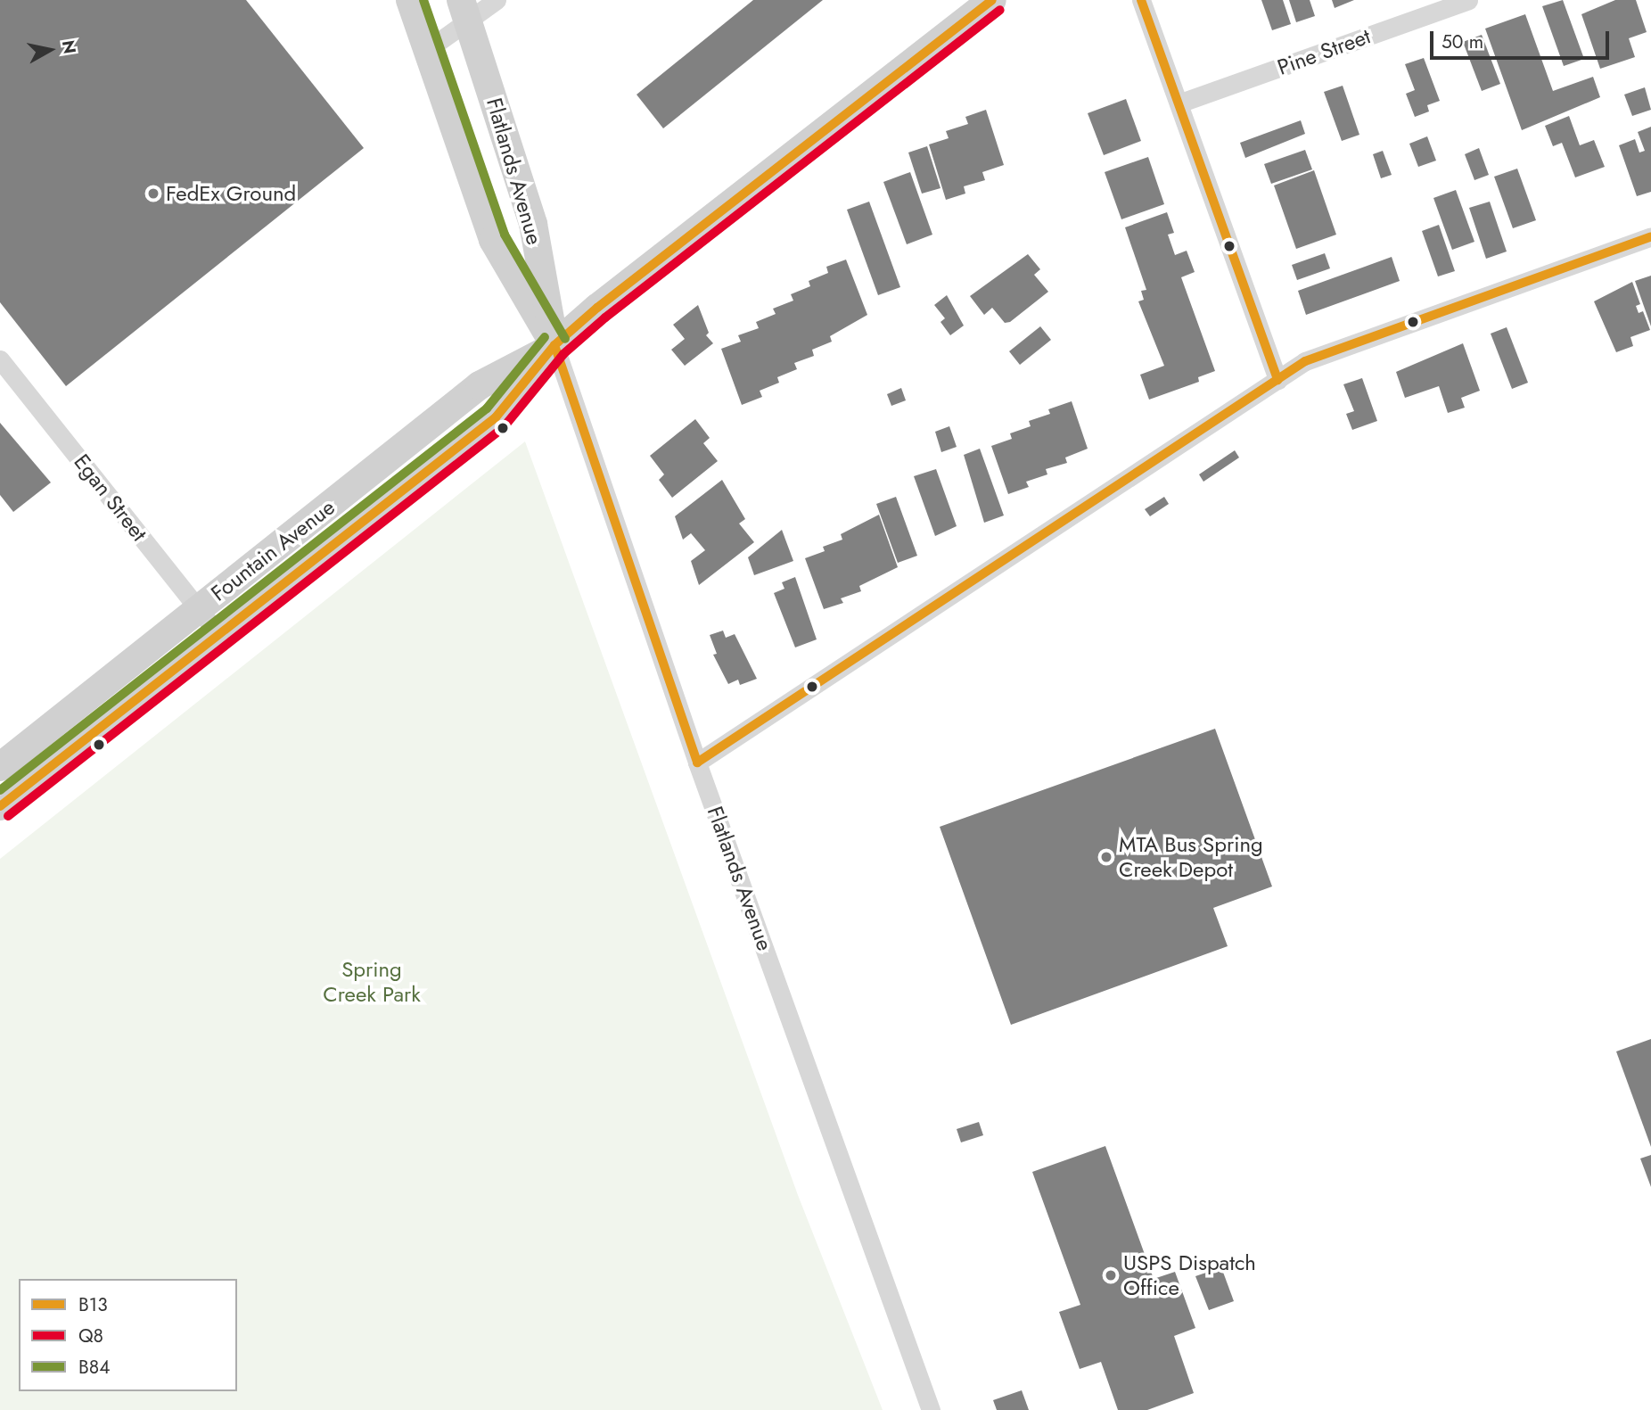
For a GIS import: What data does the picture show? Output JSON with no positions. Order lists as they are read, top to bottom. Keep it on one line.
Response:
{"streets":{"main road":["Flatlands Avenue","Fountain Avenue"],"street":["Pine Street","Egan Street"]},"crossings":[["Flatlands Avenue","Fountain Avenue"],["Egan Street","Fountain Avenue"]],"parks":["Spring Creek Park"],"places":["FedEx Ground","MTA Bus Spring Creek Depot","USPS Dispatch Office"],"lines":["transit line B13","transit line B84","transit line Q8"],"legend":["B13","Q8","B84"],"scale_bar":"50 m","north":"right"}
